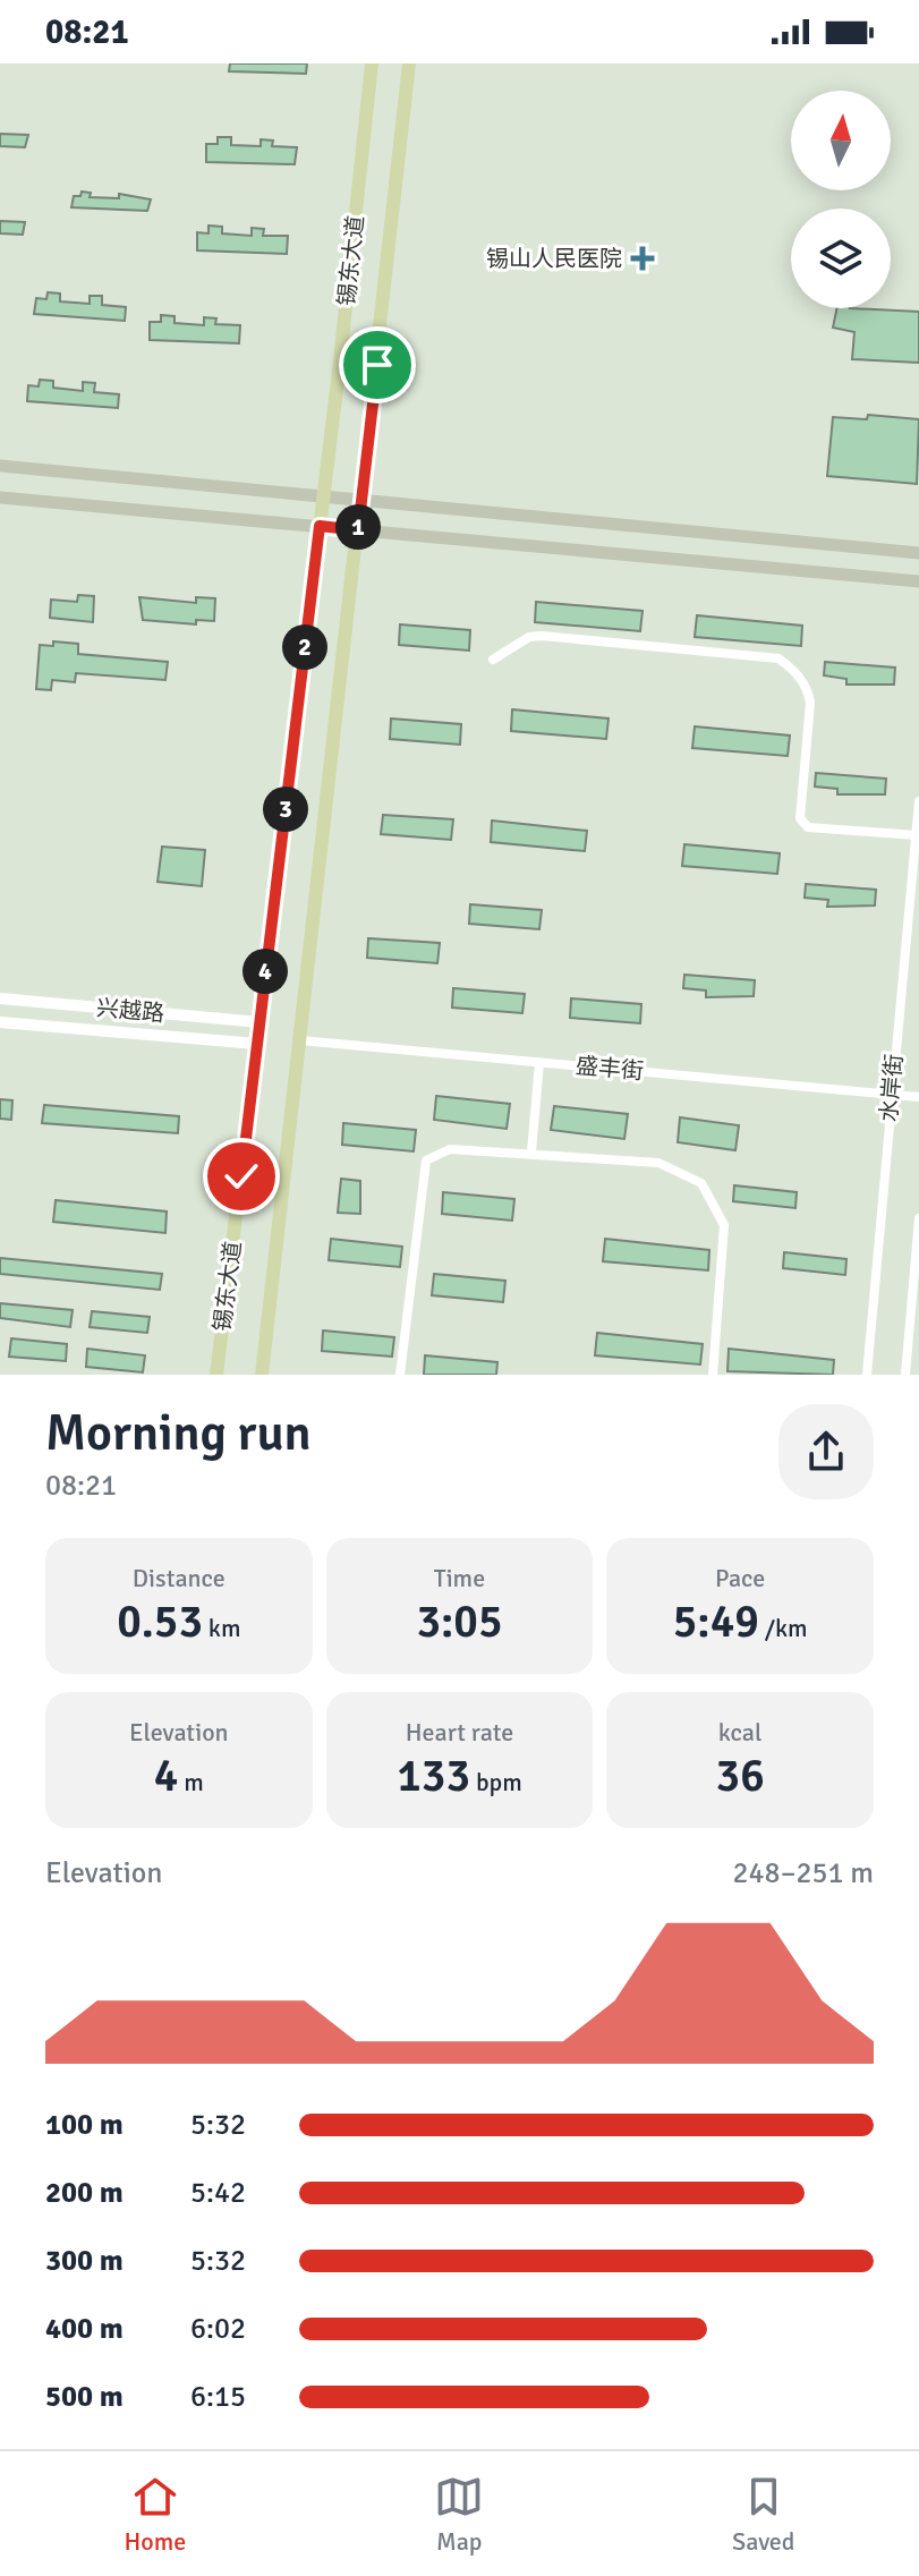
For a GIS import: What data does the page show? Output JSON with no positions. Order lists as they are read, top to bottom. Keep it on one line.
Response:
{"streets":{"main road":["锡东大道"],"street":["兴越路","盛丰街","水岸街"]},"crossings":[["锡东大道","兴越路"],["锡东大道","盛丰街"],["盛丰街","水岸街"]],"places":{"health":["锡山人民医院"]},"north":"top","page":{"status":"08:21","pins":["1","2","3","4"],"heading":["Morning run","08:21"],"stats":[["Distance","0.53 km"],["Time","3:05"],["Pace","5:49 /km"],["Elevation","4 m"],["Heart rate","133 bpm"],["kcal","36"]],"chart":["Elevation","248–251 m"],"list":[{"name":"100 m","note":"5:32"},{"name":"200 m","note":"5:42"},{"name":"300 m","note":"5:32"},{"name":"400 m","note":"6:02"},{"name":"500 m","note":"6:15"}],"tabs":["Home","Map","Saved"]}}
